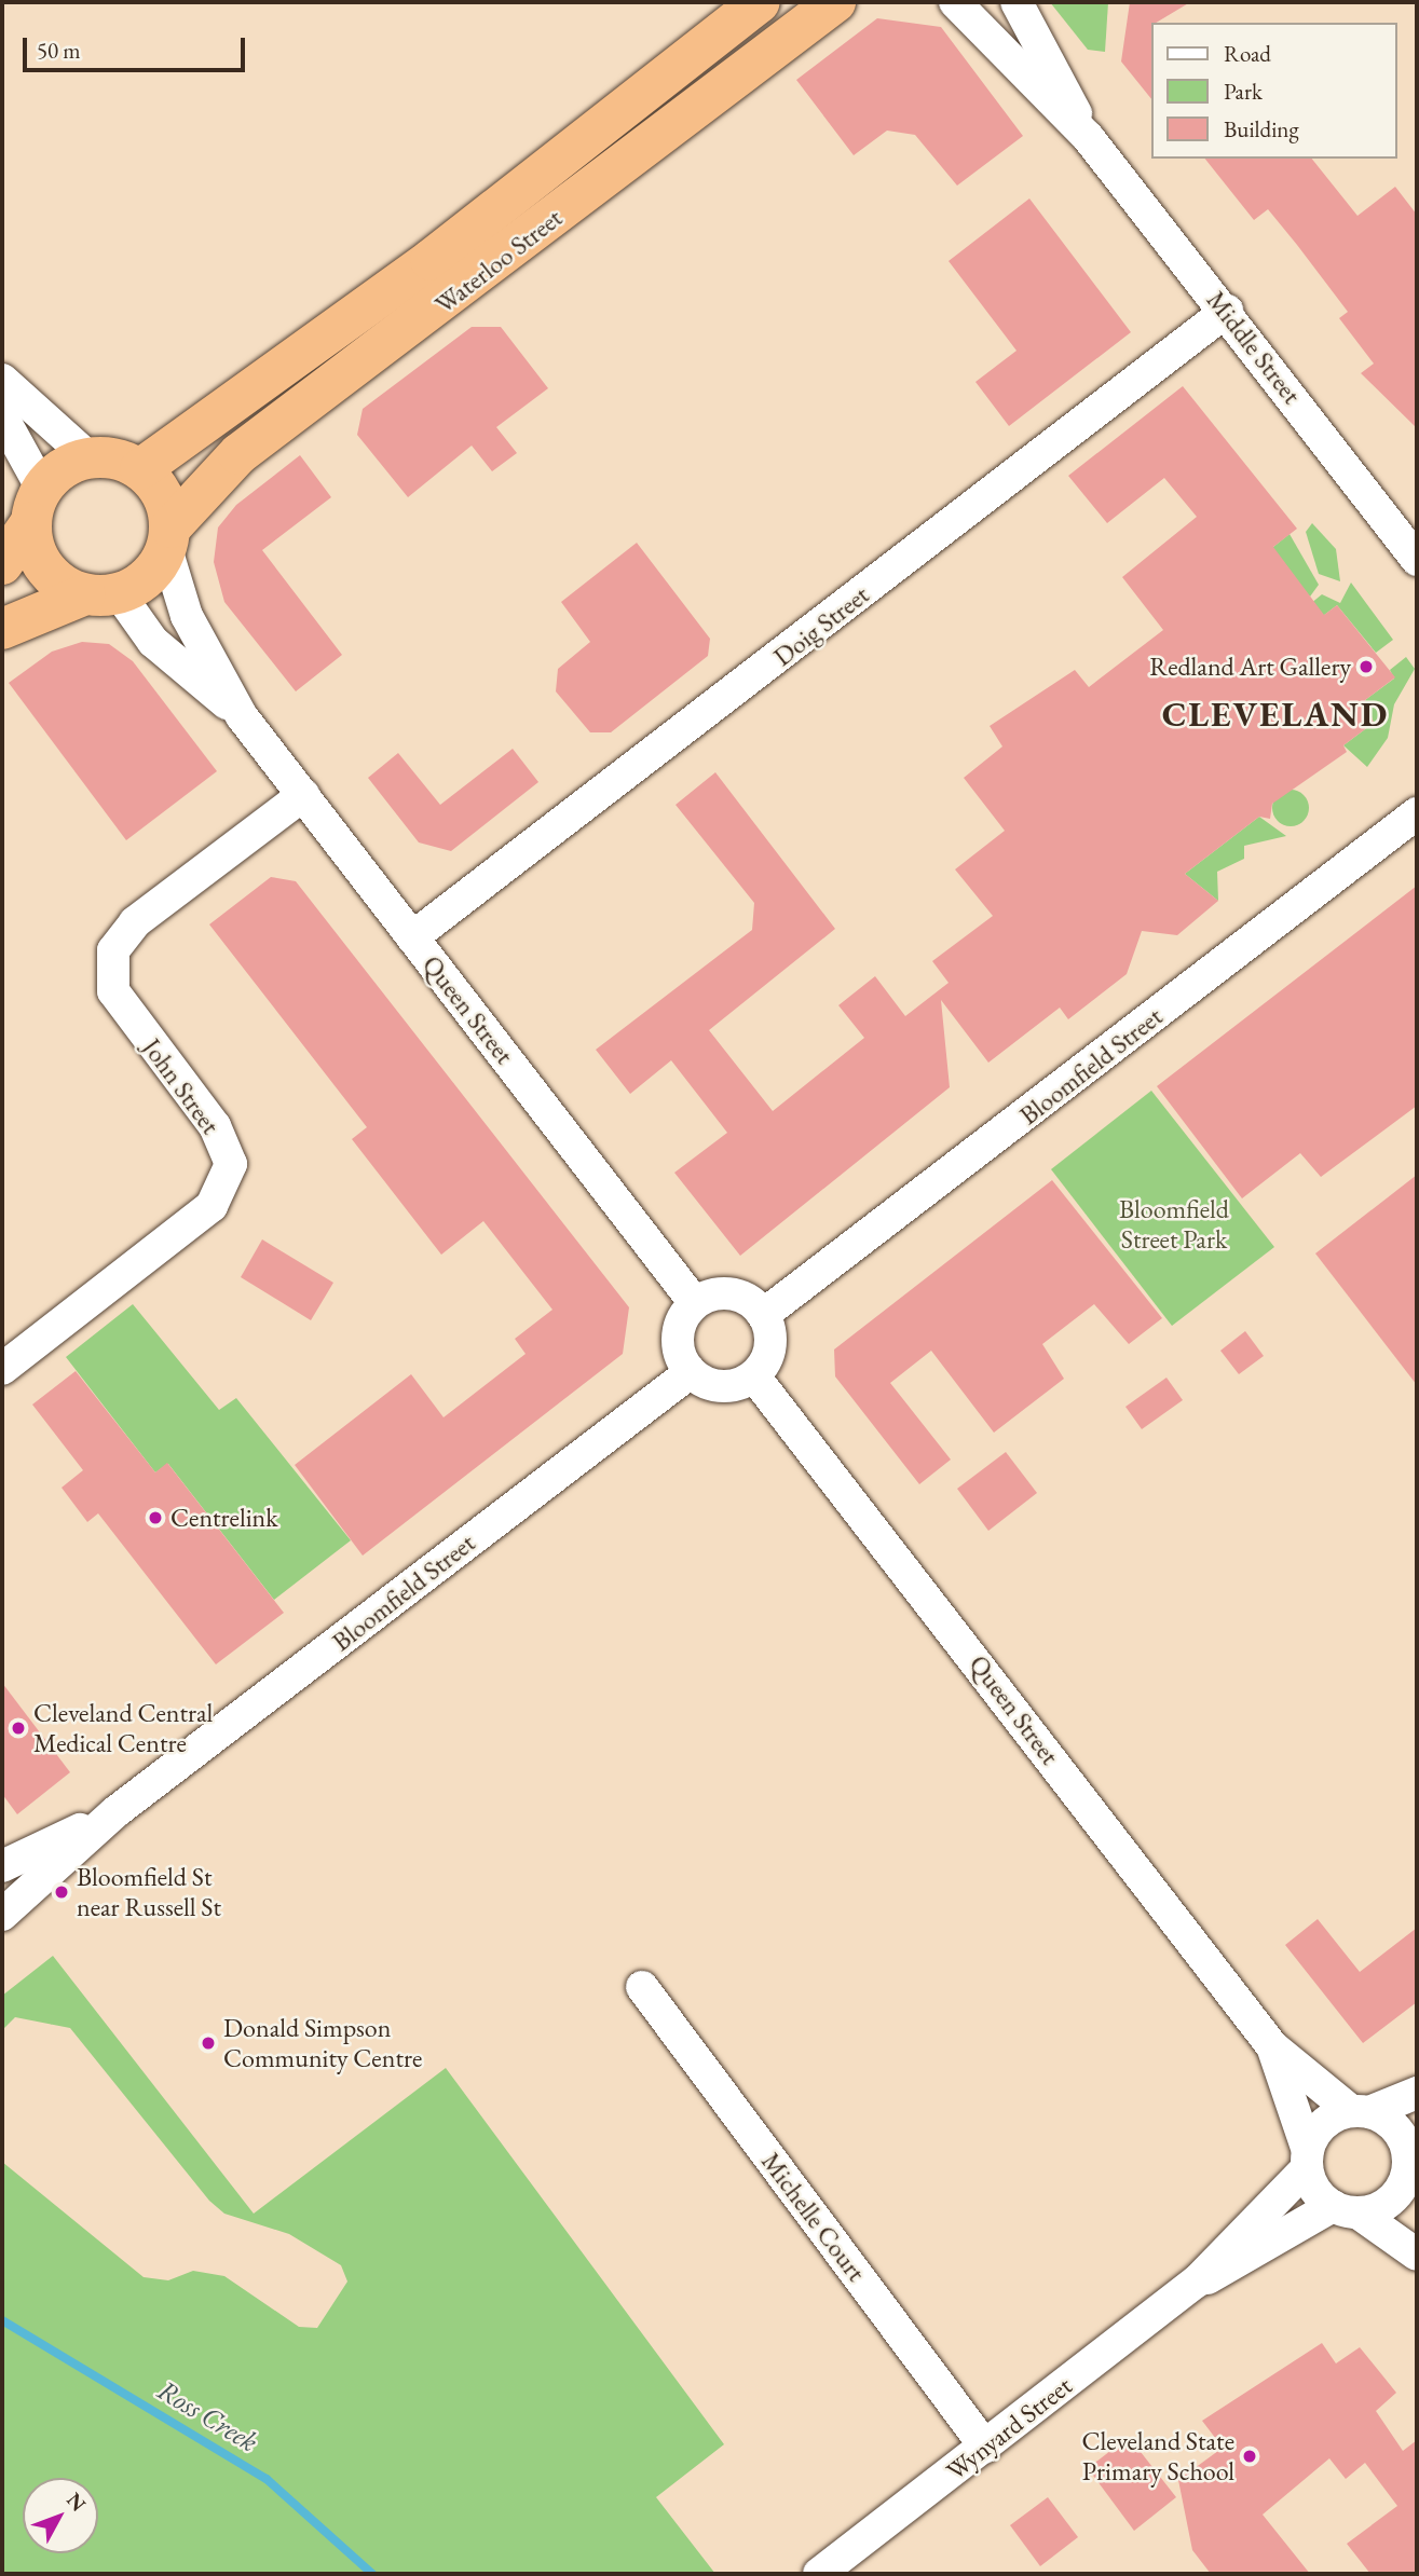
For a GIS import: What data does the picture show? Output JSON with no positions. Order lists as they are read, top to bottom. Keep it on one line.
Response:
{"streets":{"highway":["Waterloo Street"],"street":["Middle Street","Doig Street","Queen Street","Bloomfield Street","John Street","Michelle Court","Wynyard Street"]},"crossings":[["Waterloo Street","Queen Street"],["Middle Street","Doig Street"],["Doig Street","Queen Street"],["Queen Street","Bloomfield Street"],["Queen Street","John Street"],["Queen Street","Wynyard Street"],["Michelle Court","Wynyard Street"]],"districts":["CLEVELAND"],"water":["Ross Creek"],"parks":["Bloomfield Street Park"],"places":["Redland Art Gallery","Centrelink","Cleveland Central Medical Centre","Bloomfield St near Russell St","Donald Simpson Community Centre","Cleveland State Primary School"],"legend":["Road","Park","Building"],"scale_bar":"50 m","north":"top right"}
